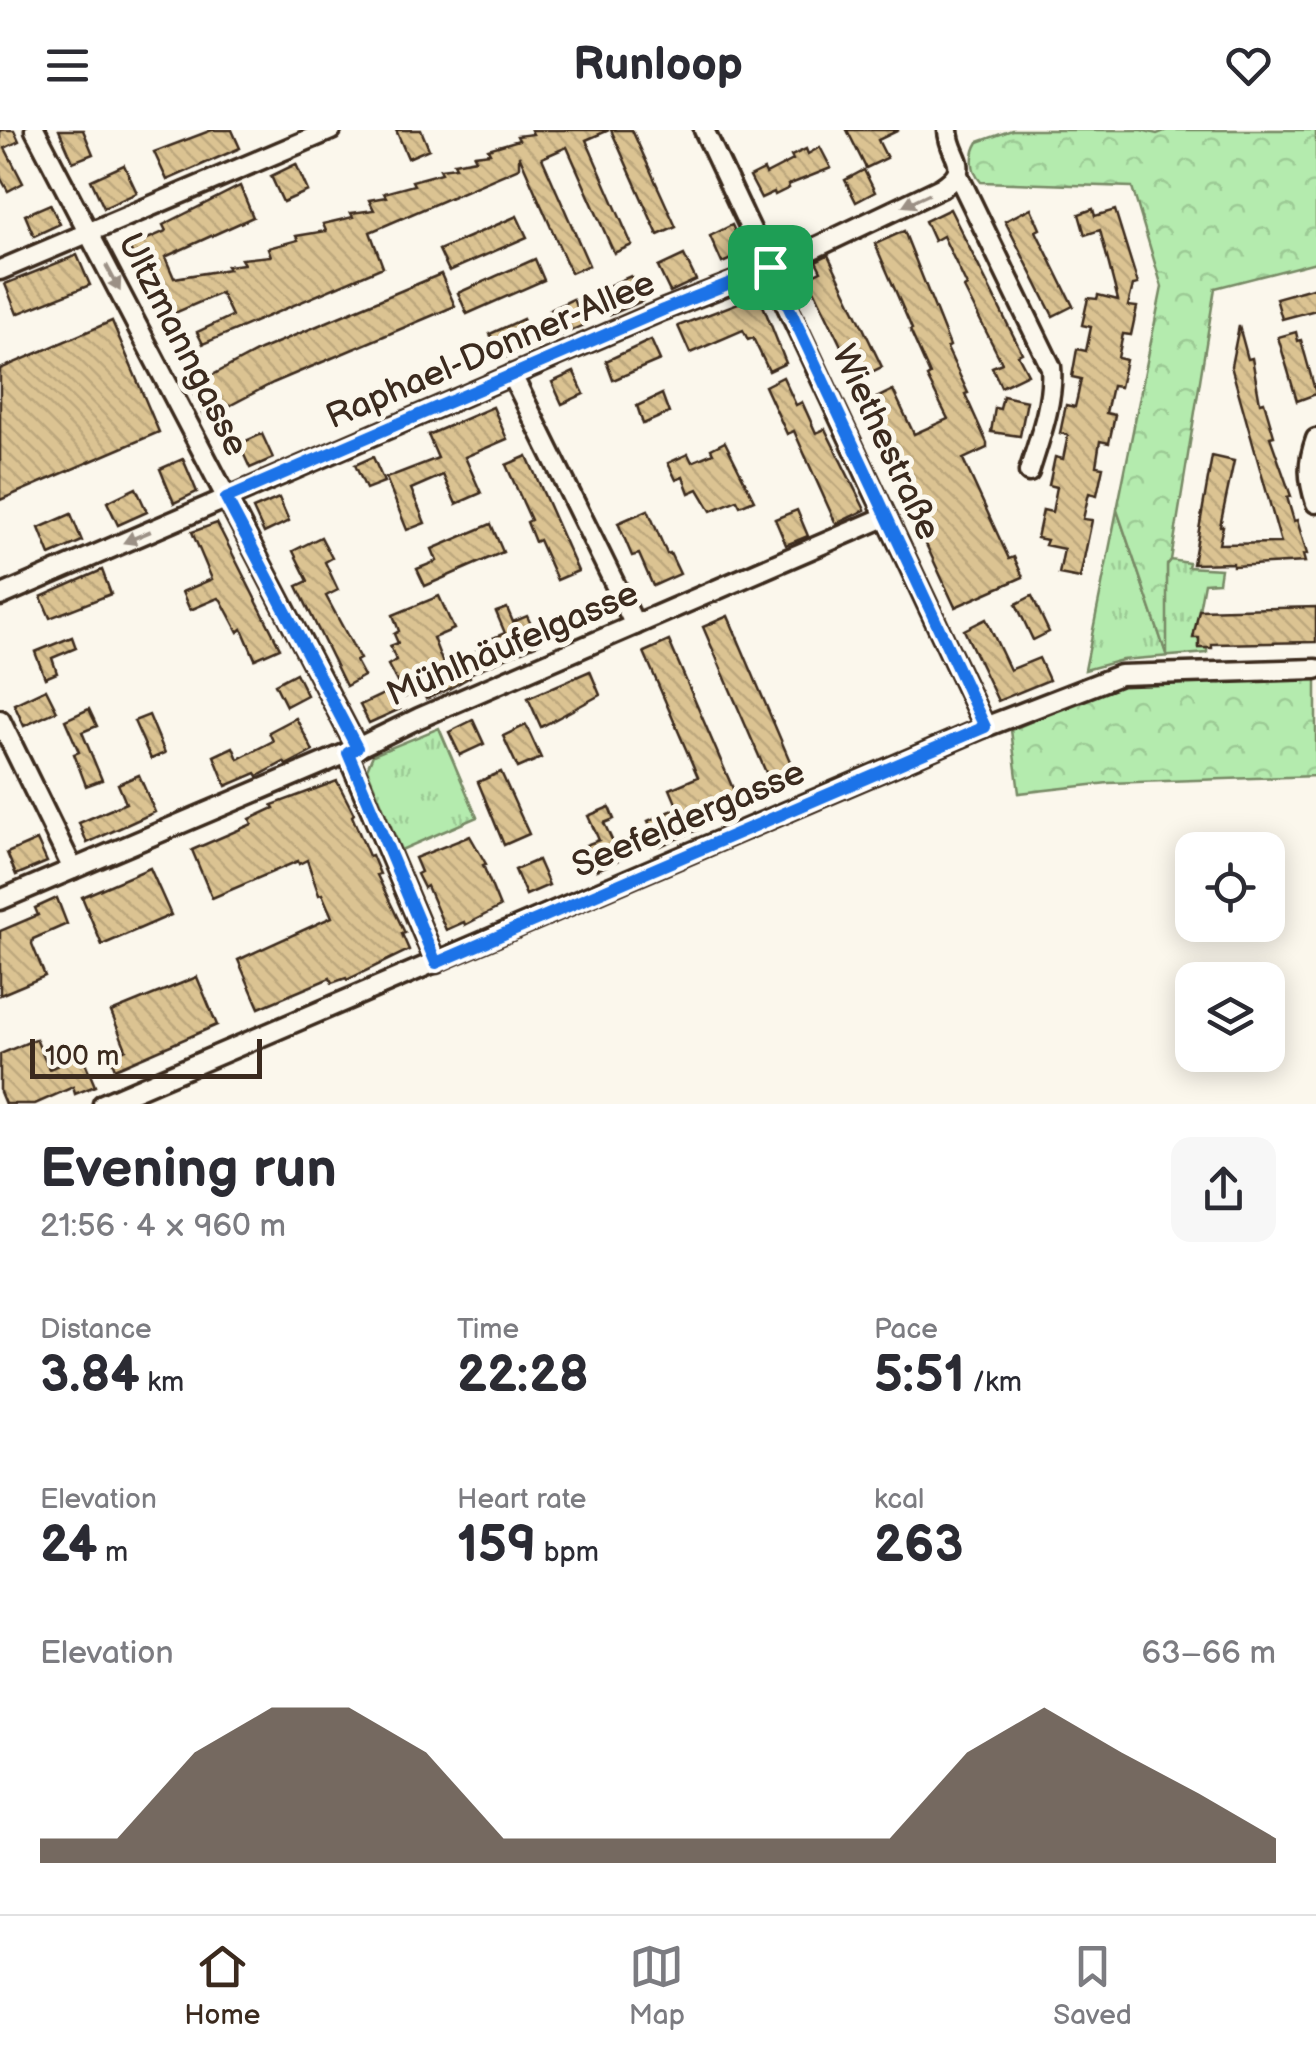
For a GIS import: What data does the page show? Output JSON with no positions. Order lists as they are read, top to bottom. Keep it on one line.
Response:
{"streets":{"street":["Ultzmanngasse","Raphael-Donner-Allee","Wiethestraße","Mühlhäufelgasse","Seefeldergasse"]},"crossings":[["Ultzmanngasse","Raphael-Donner-Allee"],["Ultzmanngasse","Mühlhäufelgasse"],["Ultzmanngasse","Seefeldergasse"],["Raphael-Donner-Allee","Wiethestraße"],["Wiethestraße","Mühlhäufelgasse"],["Wiethestraße","Seefeldergasse"]],"one_way":["Raphael-Donner-Allee"],"scale_bar":"100 m","page":{"header":"Runloop","scale":"100 m","heading":["Evening run","21:56 · 4 × 960 m"],"stats":[["Distance","3.84 km"],["Time","22:28"],["Pace","5:51 /km"],["Elevation","24 m"],["Heart rate","159 bpm"],["kcal","263"]],"chart":["Elevation","63–66 m"],"tabs":["Home","Map","Saved"]}}
